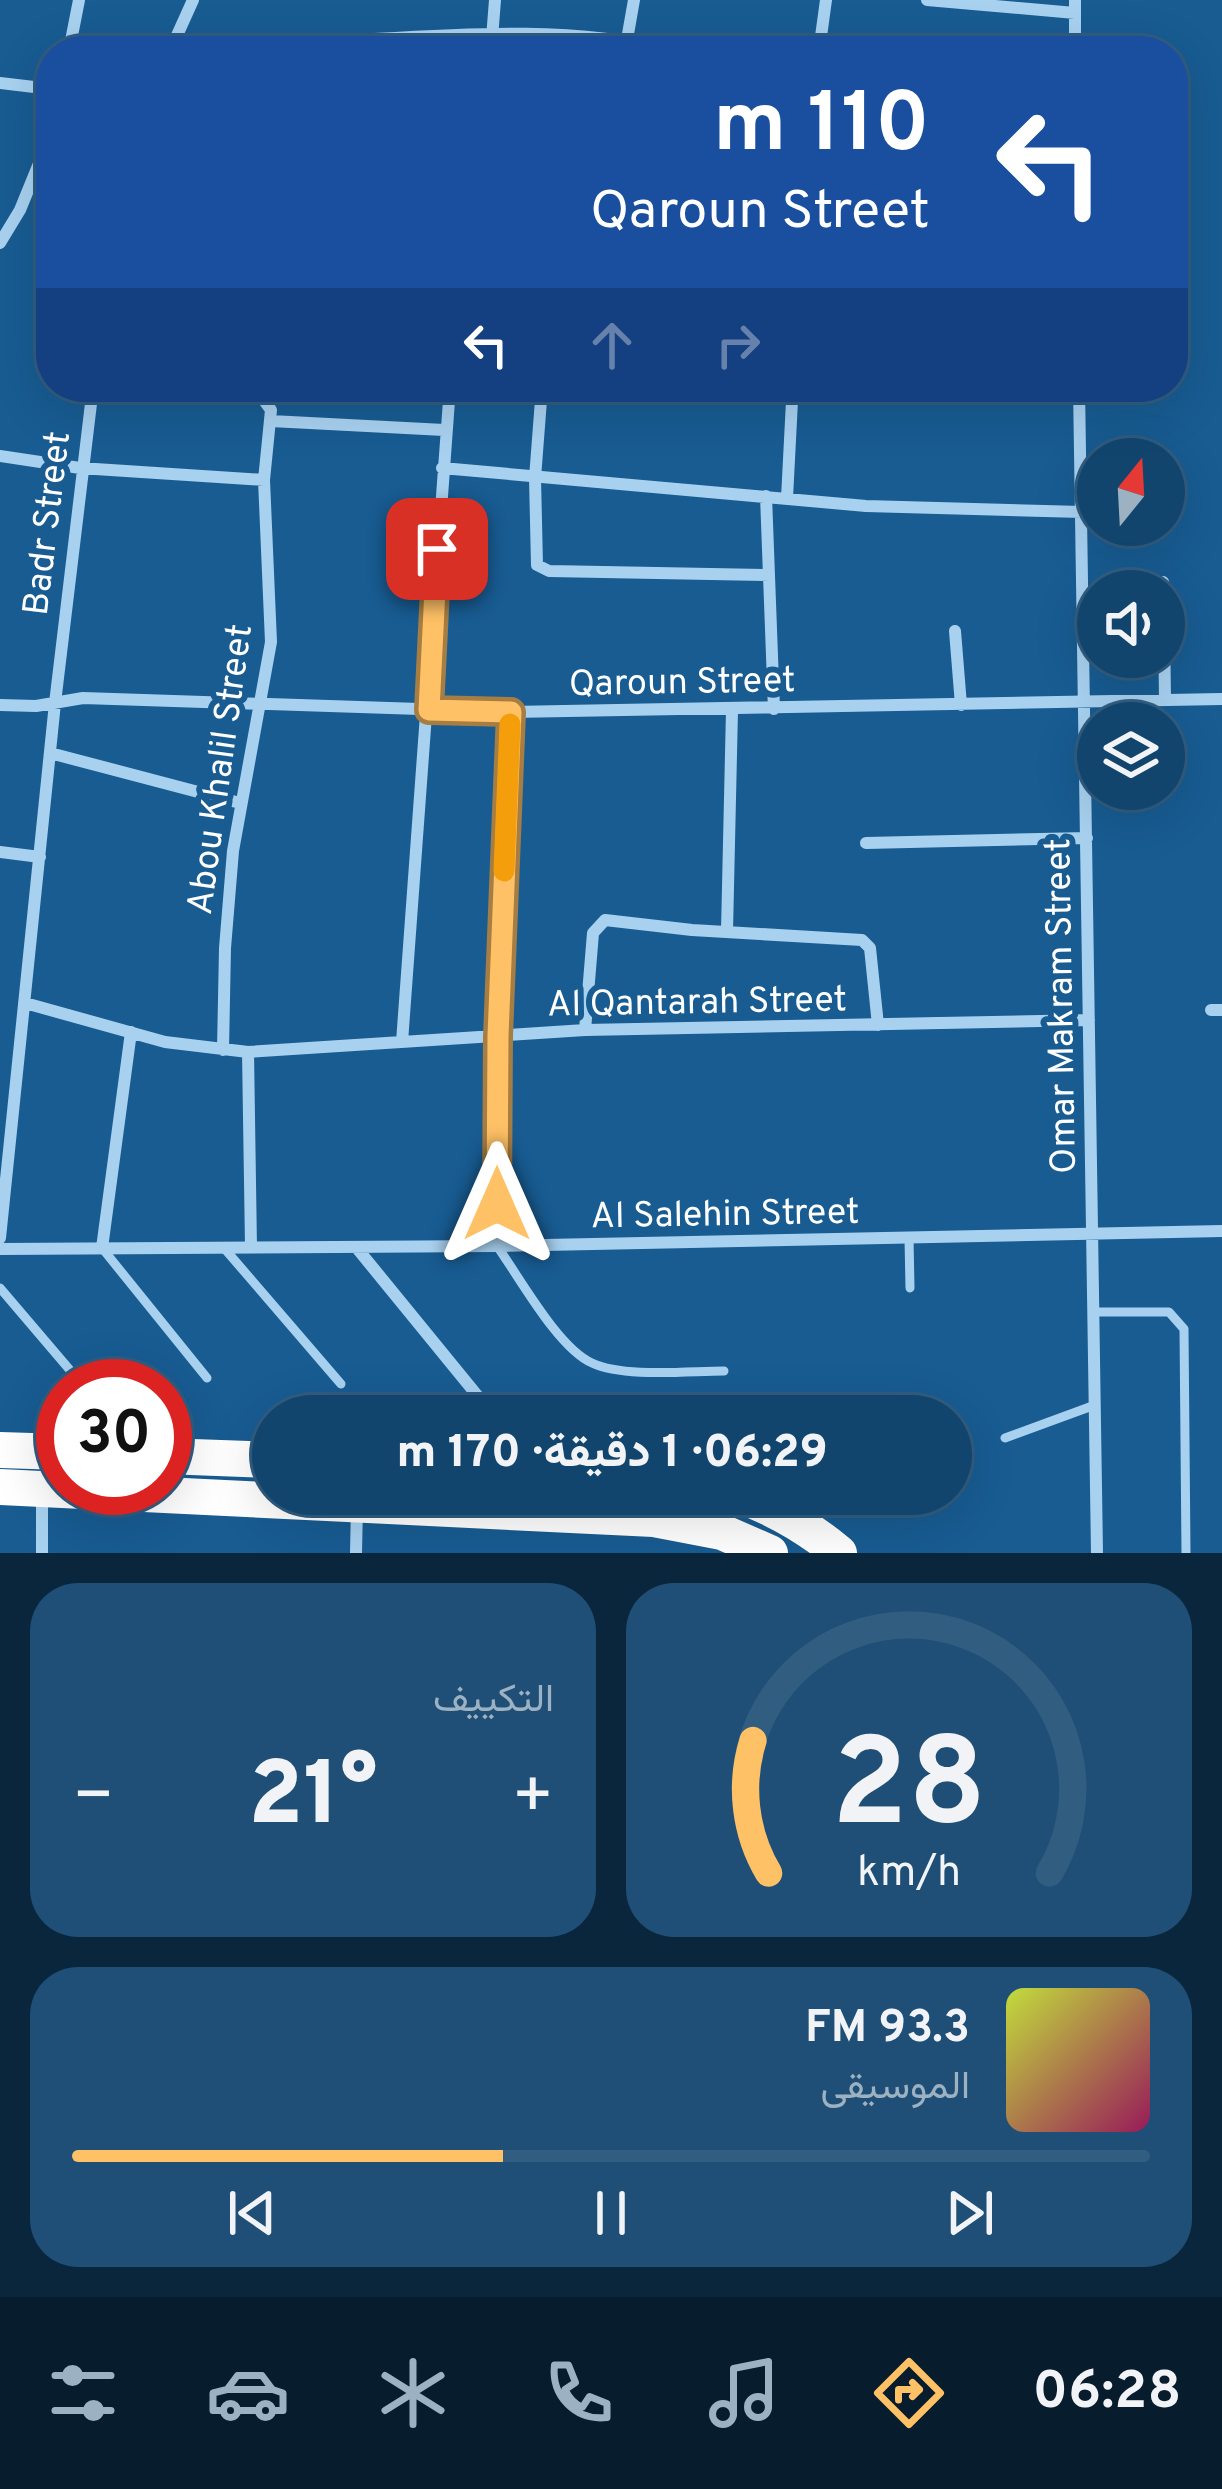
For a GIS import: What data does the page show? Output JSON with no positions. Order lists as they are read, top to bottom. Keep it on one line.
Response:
{"streets":{"street":["Badr Street","Qaroun Street","Abou Khalil Street","Al Qantarah Street","Omar Makram Street","Al Salehin Street"]},"crossings":[["Badr Street","Qaroun Street"],["Badr Street","Al Qantarah Street"],["Qaroun Street","Abou Khalil Street"],["Qaroun Street","Omar Makram Street"],["Abou Khalil Street","Al Qantarah Street"],["Al Qantarah Street","Omar Makram Street"],["Omar Makram Street","Al Salehin Street"]],"north":"top","page":{"turn":["110 m","Qaroun Street"],"limit":"30","trip":"06:29 · 1 دقيقة · 170 m","tile":"التكييف","heat":["−","21°","+"],"song":["93.3 FM","الموسيقى"],"tabs":"06:28","gauge":["28","km/h"]}}
